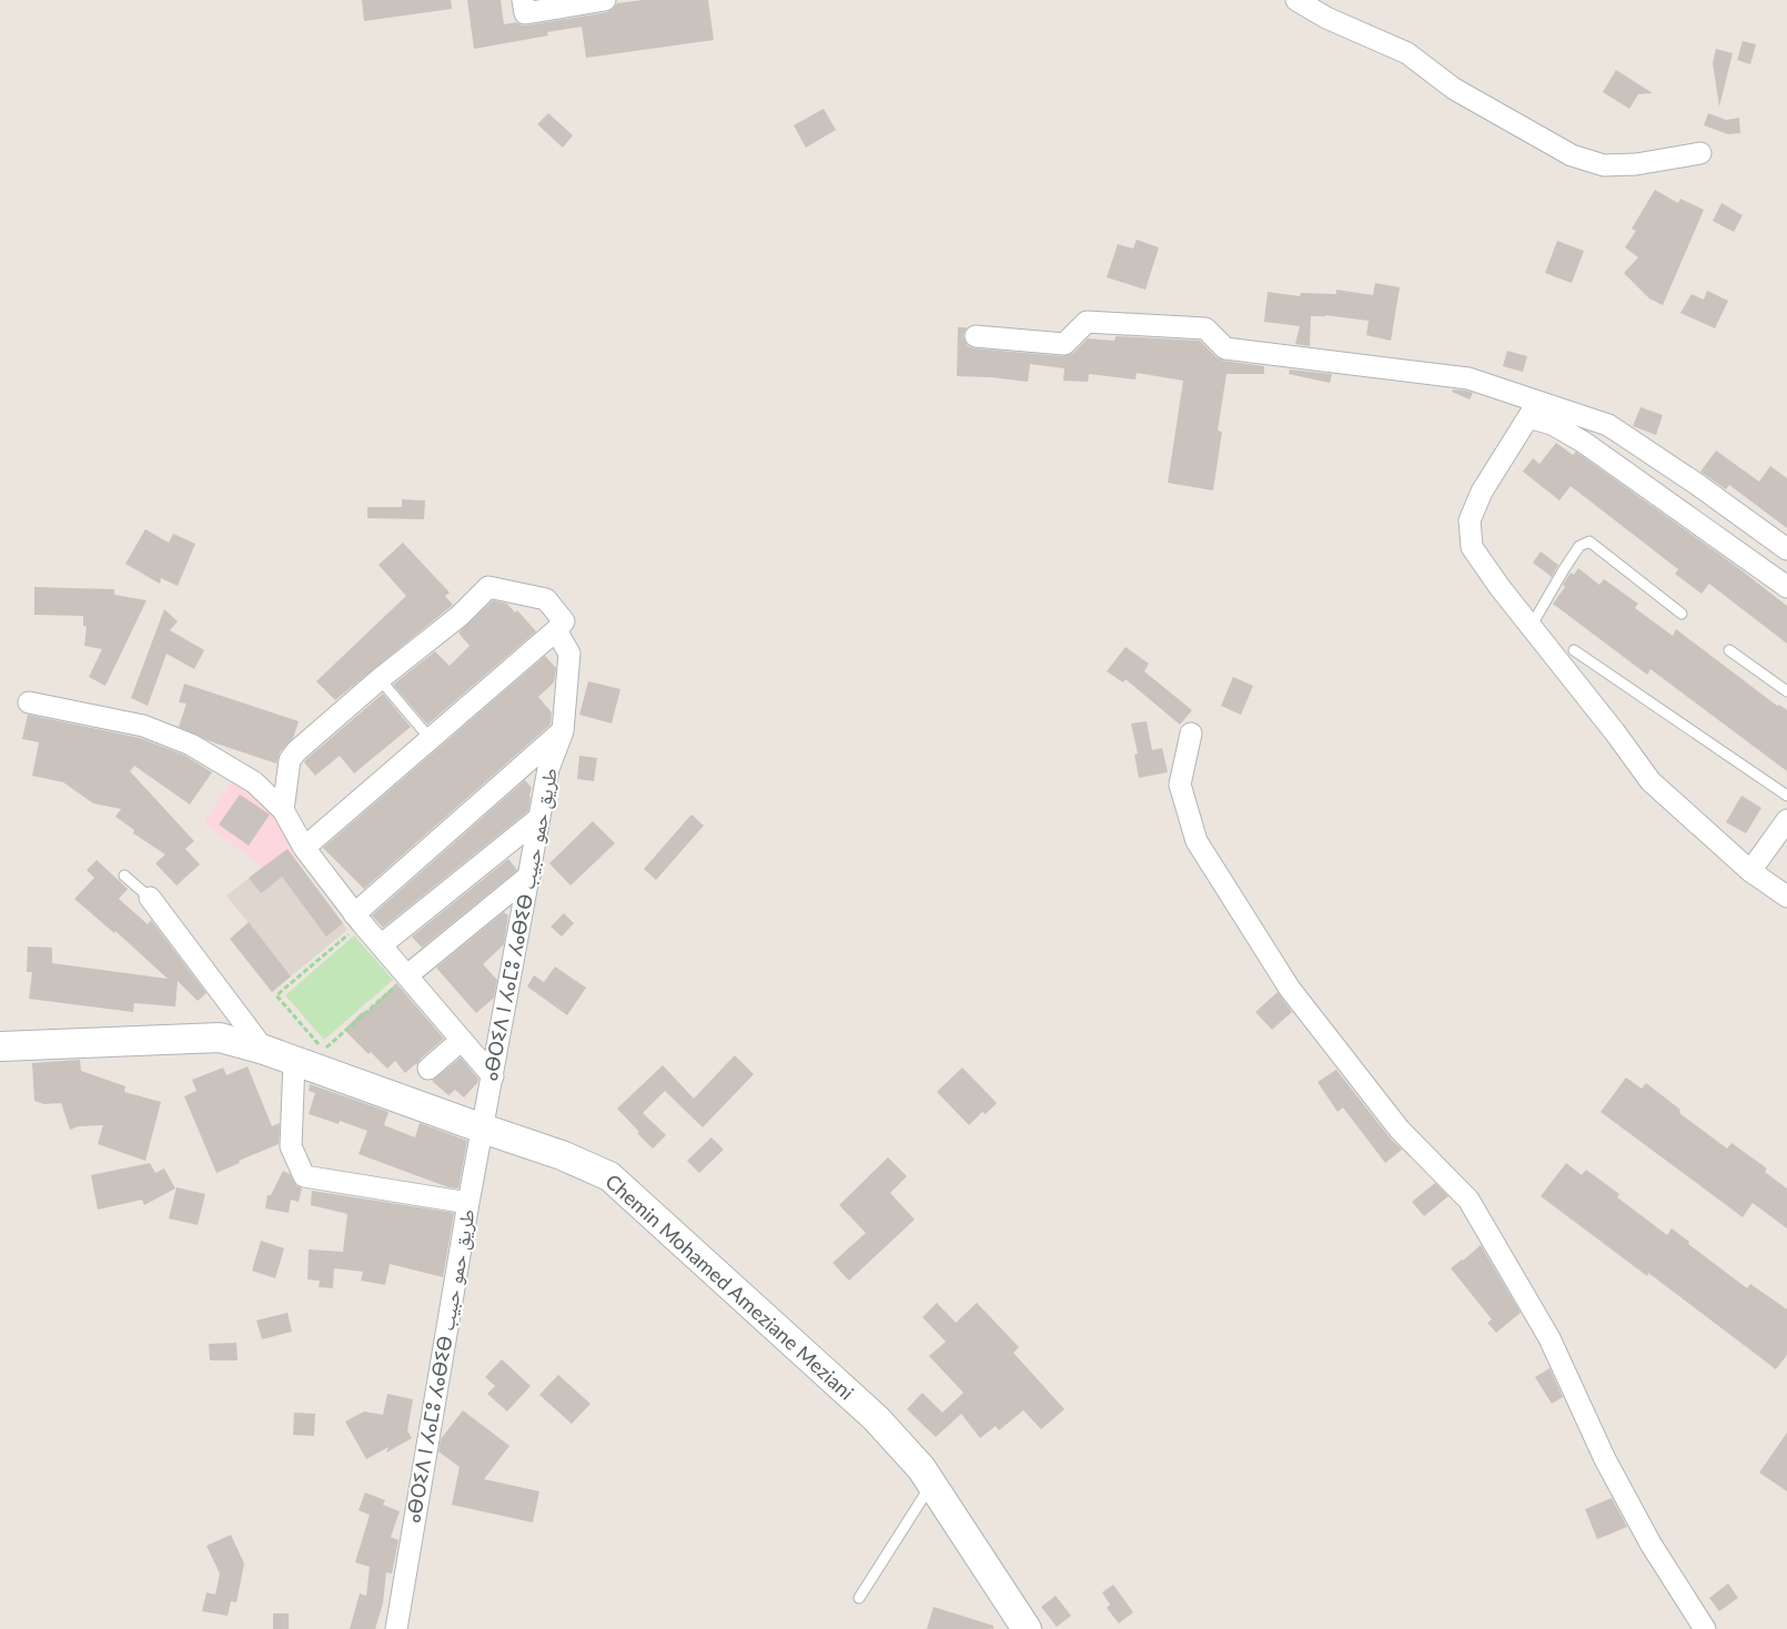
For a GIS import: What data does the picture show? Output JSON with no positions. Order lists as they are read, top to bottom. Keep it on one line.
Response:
{"streets":{"main road":["Chemin Mohamed Ameziane Meziani"],"street":["ⴰⴱⵔⵉⴷ ⵏ ⵃⴰⵎⵓ ⵃⴰⴱⵉⴱ طريق حمو حبيب"]},"crossings":[["ⴰⴱⵔⵉⴷ ⵏ ⵃⴰⵎⵓ ⵃⴰⴱⵉⴱ طريق حمو حبيب","Chemin Mohamed Ameziane Meziani"]]}
